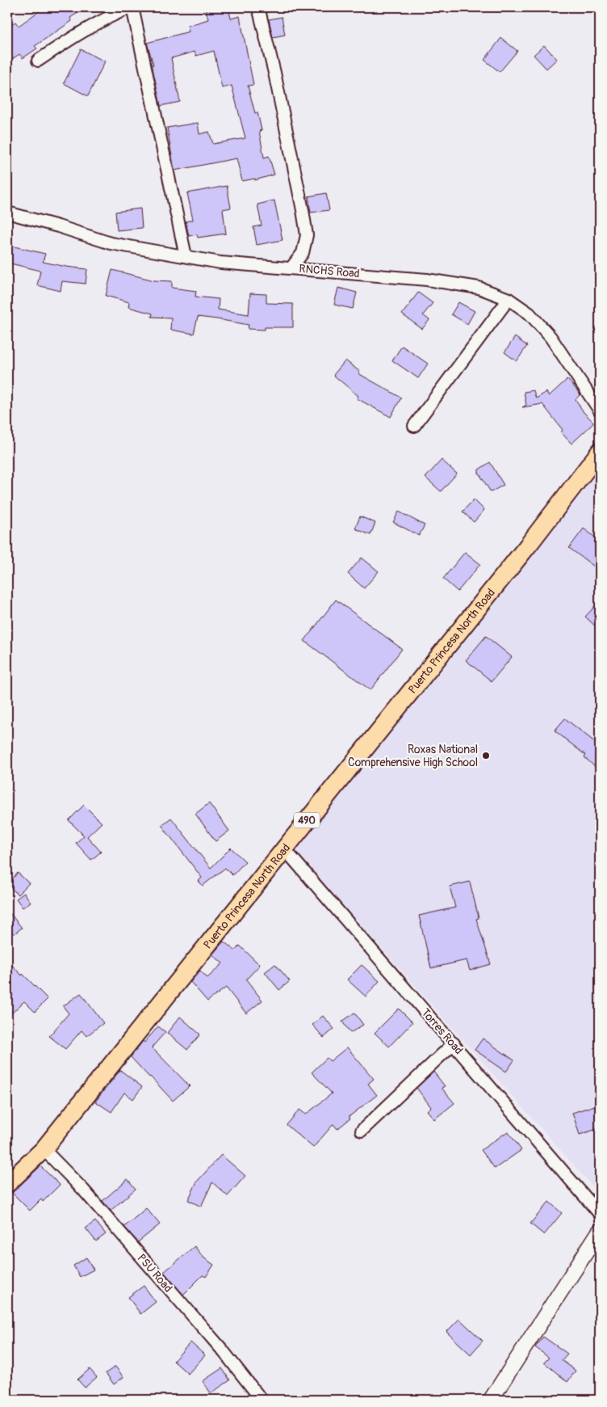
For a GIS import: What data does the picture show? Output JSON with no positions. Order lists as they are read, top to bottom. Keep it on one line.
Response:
{"streets":{"main road":["Puerto Princesa North Road","490"],"street":["RNCHS Road","Torres Road","PSU Road"]},"crossings":[["Puerto Princesa North Road","Torres Road"],["Puerto Princesa North Road","PSU Road"]],"places":["Roxas National Comprehensive High School"]}
